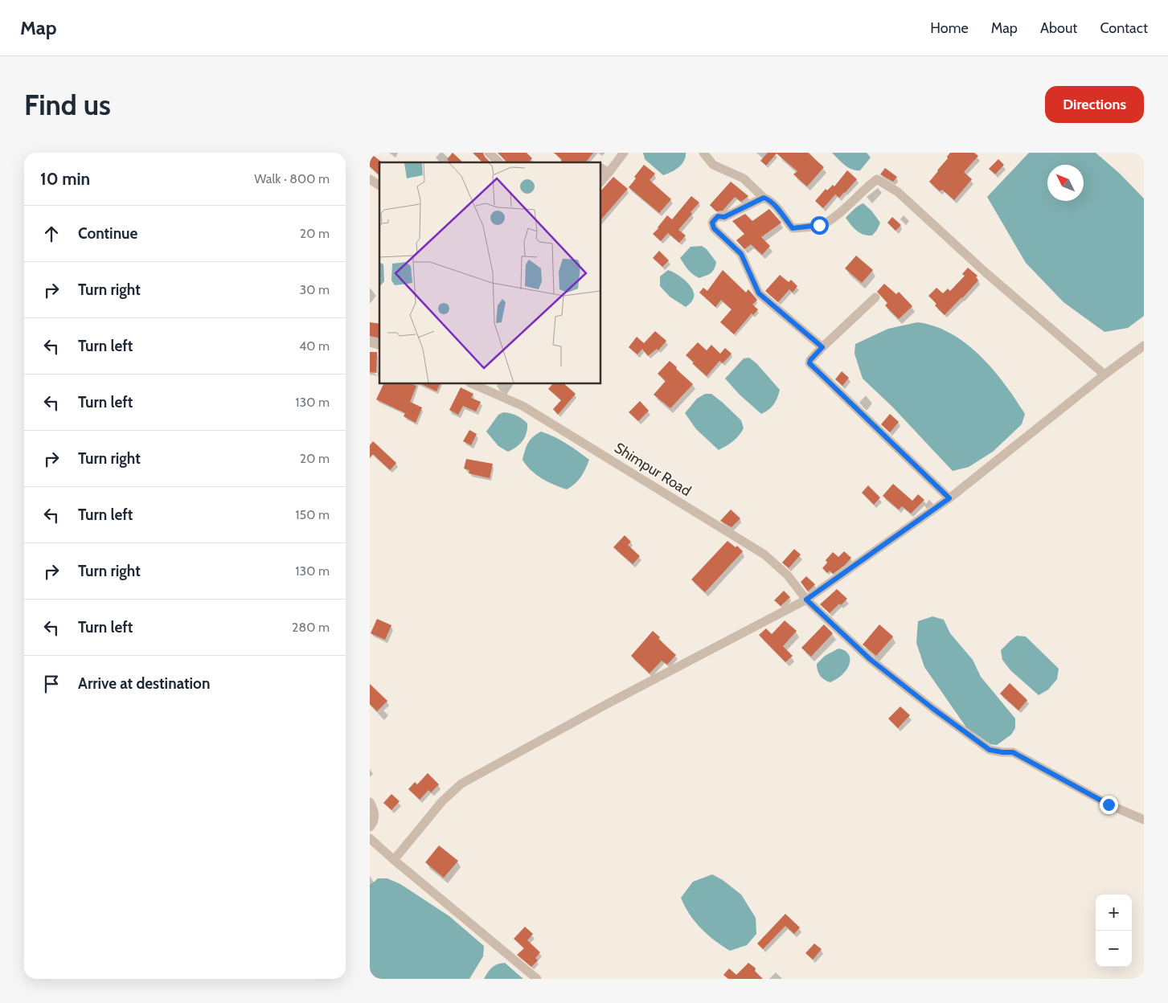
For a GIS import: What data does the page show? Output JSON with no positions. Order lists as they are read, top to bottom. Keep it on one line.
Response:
{"streets":{"street":["Shimpur Road"]},"north":"top left","page":{"header":"Map","nav":["Home","Map","About","Contact"],"buttons":"Directions","title":"Find us","heading":["10 min","Walk · 800 m"],"list":[["Continue","20 m"],["Turn right","30 m"],["Turn left","40 m"],["Turn left","130 m"],["Turn right","20 m"],["Turn left","150 m"],["Turn right","130 m"],["Turn left","280 m"],"Arrive at destination"],"map_buttons":["+","−"]}}
